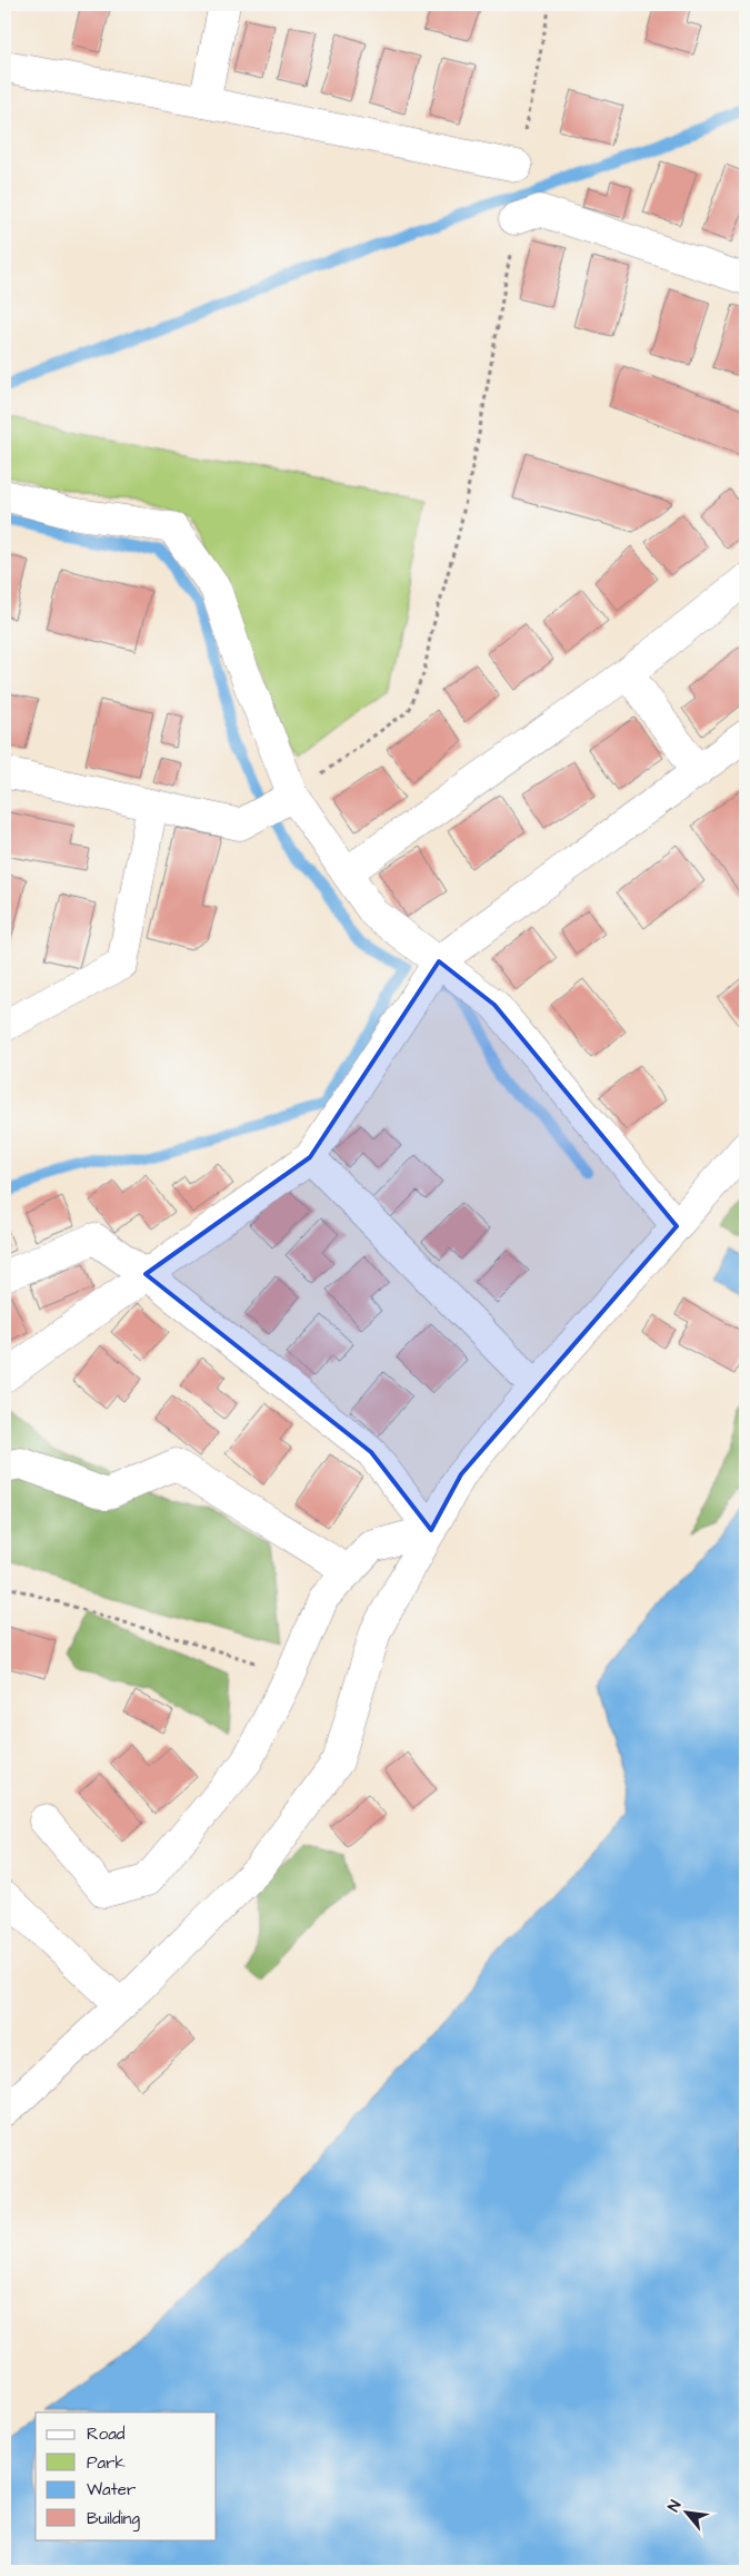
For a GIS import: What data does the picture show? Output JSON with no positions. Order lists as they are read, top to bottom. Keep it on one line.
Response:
{"legend":["Road","Park","Water","Building"],"north":"top left"}
